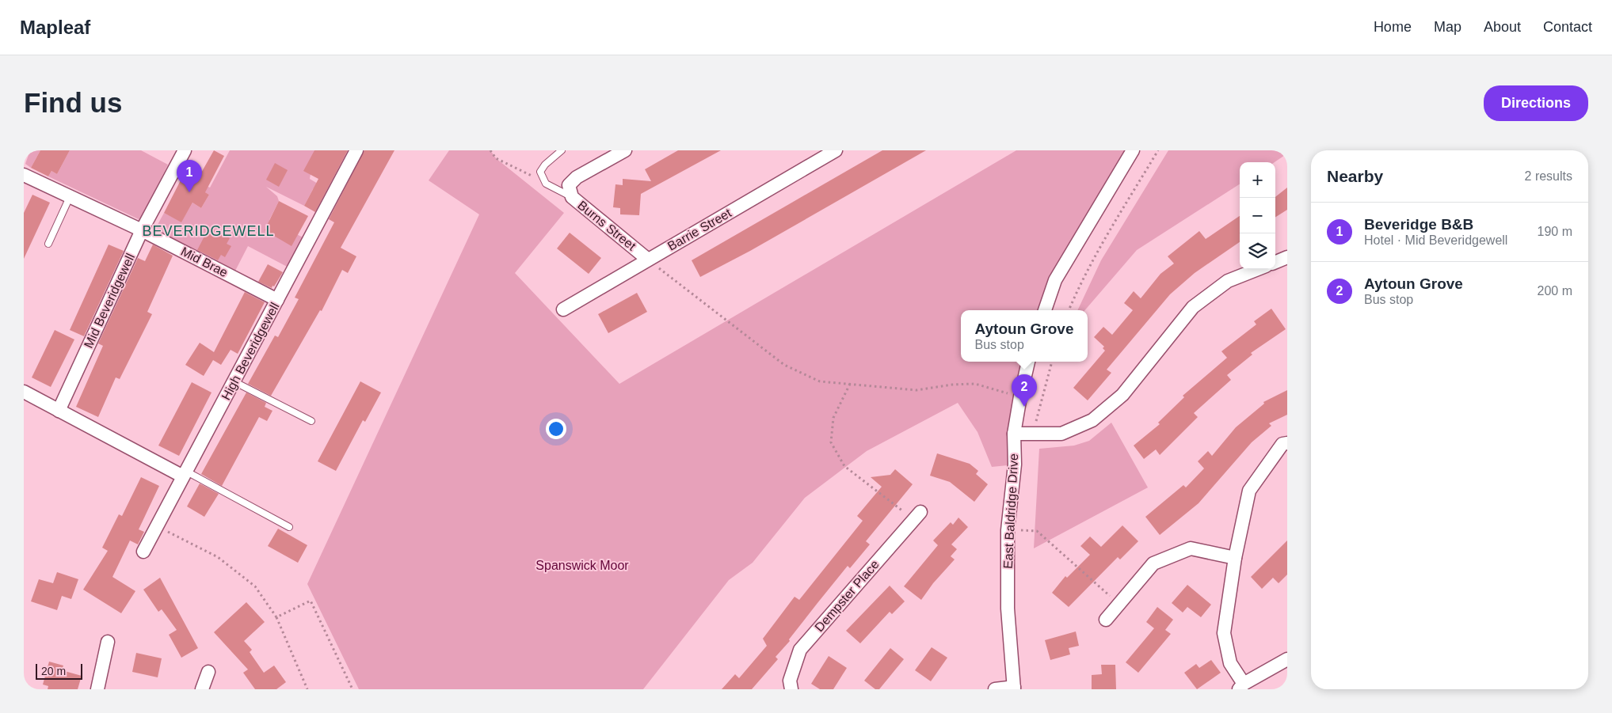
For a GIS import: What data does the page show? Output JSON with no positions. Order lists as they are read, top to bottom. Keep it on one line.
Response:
{"streets":{"street":["Burns Street","Barrie Street","Mid Brae","Mid Beveridgewell","High Beveridgewell","East Baldridge Drive","Dempster Place"]},"crossings":[["Burns Street","Barrie Street"],["Mid Brae","Mid Beveridgewell"],["Mid Brae","High Beveridgewell"]],"districts":["BEVERIDGEWELL"],"parks":["Spanswick Moor"],"scale_bar":"20 m","page":{"header":"Mapleaf","nav":["Home","Map","About","Contact"],"buttons":"Directions","title":"Find us","heading":["Nearby","2 results"],"pins":["1","2"],"map_buttons":["+","−"],"list":[{"mark":"1","name":"Beveridge B&B","note":"Hotel · Mid Beveridgewell","value":"190 m"},{"mark":"2","name":"Aytoun Grove","note":"Bus stop","value":"200 m"}],"popup":["Aytoun Grove","Bus stop"],"scale":"20 m"}}
